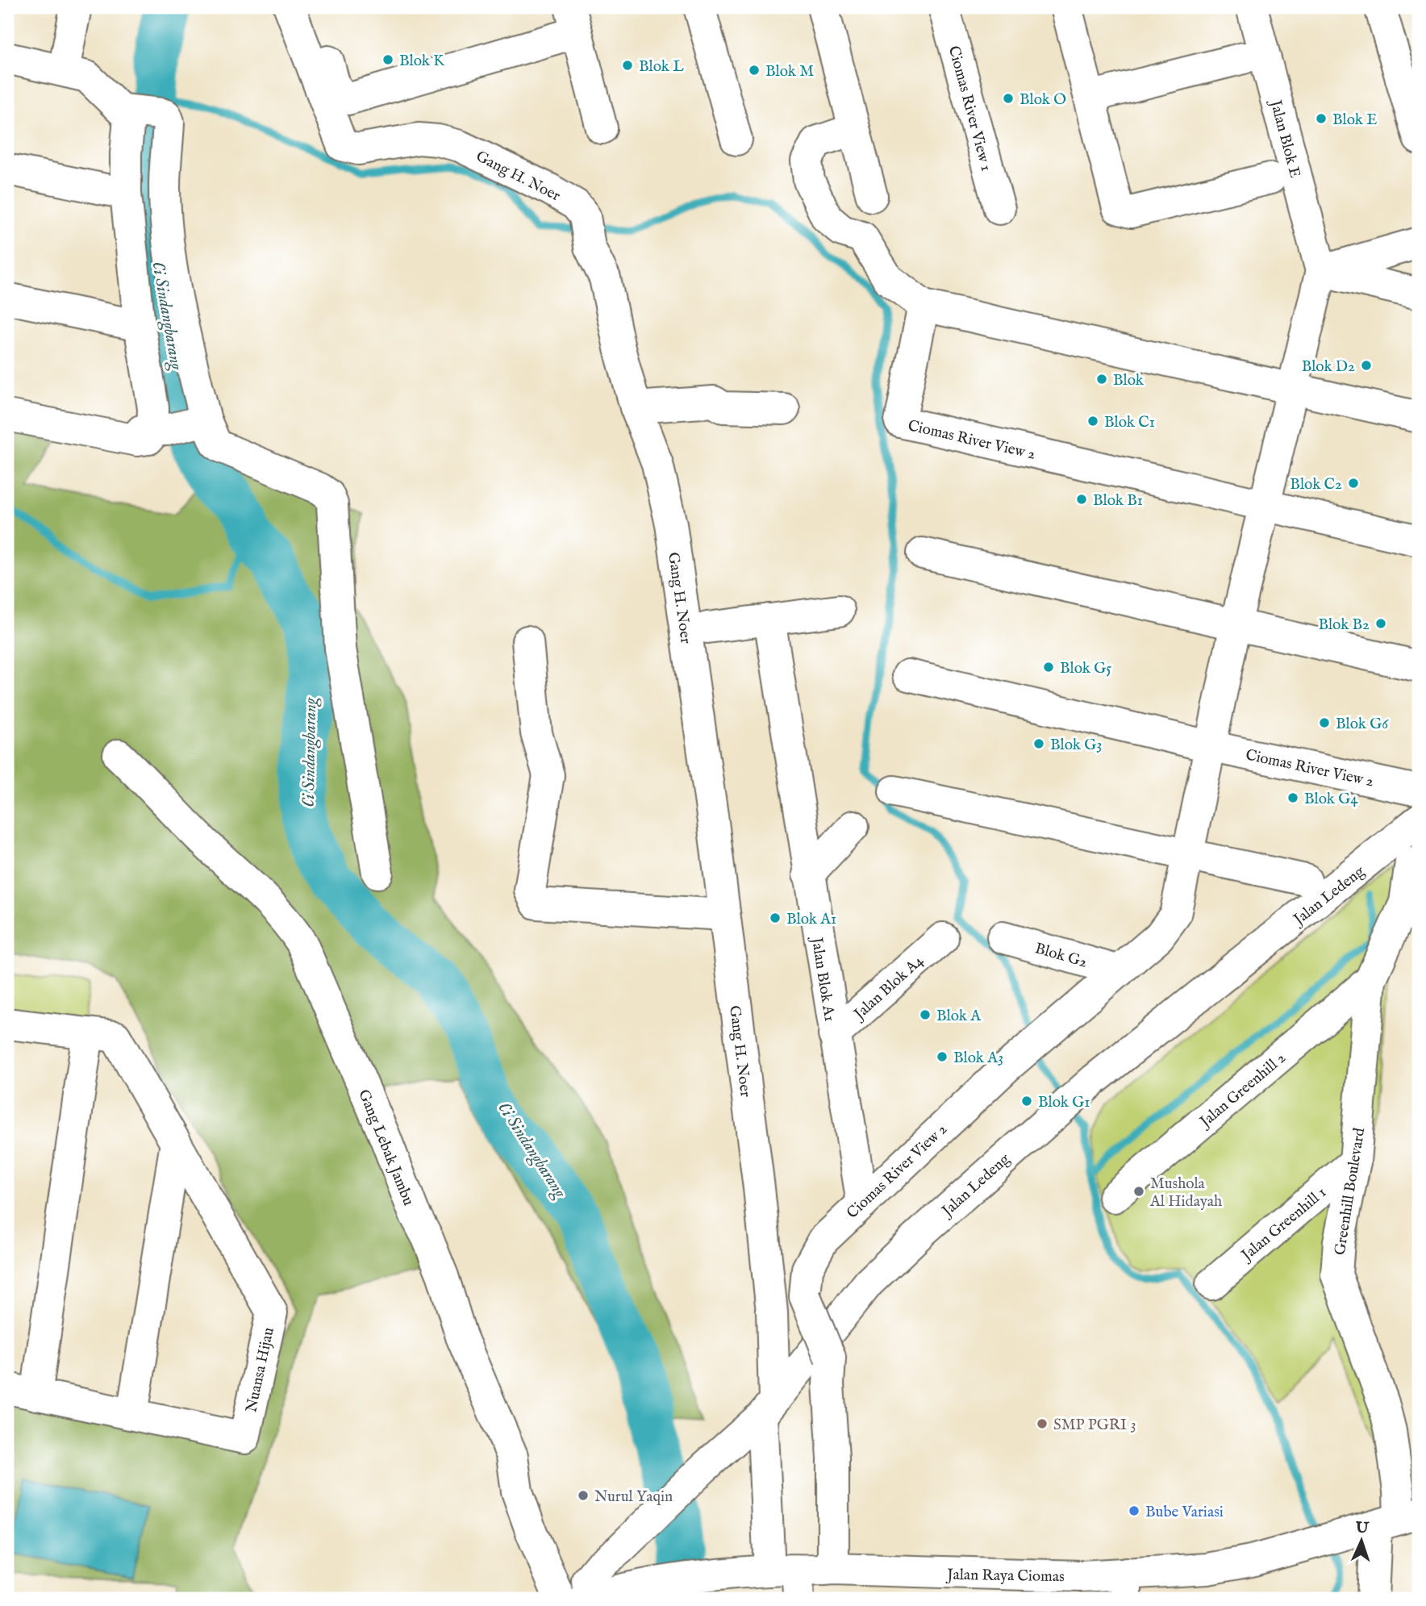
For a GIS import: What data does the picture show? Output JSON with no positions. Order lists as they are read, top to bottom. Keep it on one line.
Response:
{"streets":{"street":["Ciomas River View 1","Jalan Blok E","Gang H. Noer","Ciomas River View 2","Jalan Ledeng","Blok G2","Jalan Blok A1","Jalan Blok A4","Jalan Greenhill 2","Gang Lebak Jambu","Greenhill Boulevard","Jalan Greenhill 1","Nuansa Hijau","Jalan Raya Ciomas"]},"crossings":[["Jalan Blok E","Ciomas River View 2"],["Gang H. Noer","Jalan Ledeng"],["Gang H. Noer","Jalan Raya Ciomas"],["Ciomas River View 2","Blok G2"],["Ciomas River View 2","Jalan Blok A1"],["Ciomas River View 2","Jalan Raya Ciomas"],["Jalan Ledeng","Jalan Raya Ciomas"],["Jalan Blok A1","Jalan Blok A4"],["Jalan Greenhill 2","Greenhill Boulevard"],["Greenhill Boulevard","Jalan Greenhill 1"],["Greenhill Boulevard","Jalan Raya Ciomas"]],"water":["Ci Sindangbarang"],"places":["Blok K","Blok L","Blok M","Blok O","Blok E","Blok D2","Blok","Blok C1","Blok C2","Blok B1","Blok B2","Blok G5","Blok G6","Blok G3","Blok G4","Blok A1","Blok A","Blok A3","Blok G1","Mushola Al Hidayah","SMP PGRI 3","Nurul Yaqin","Bube Variasi"],"north":"top"}
